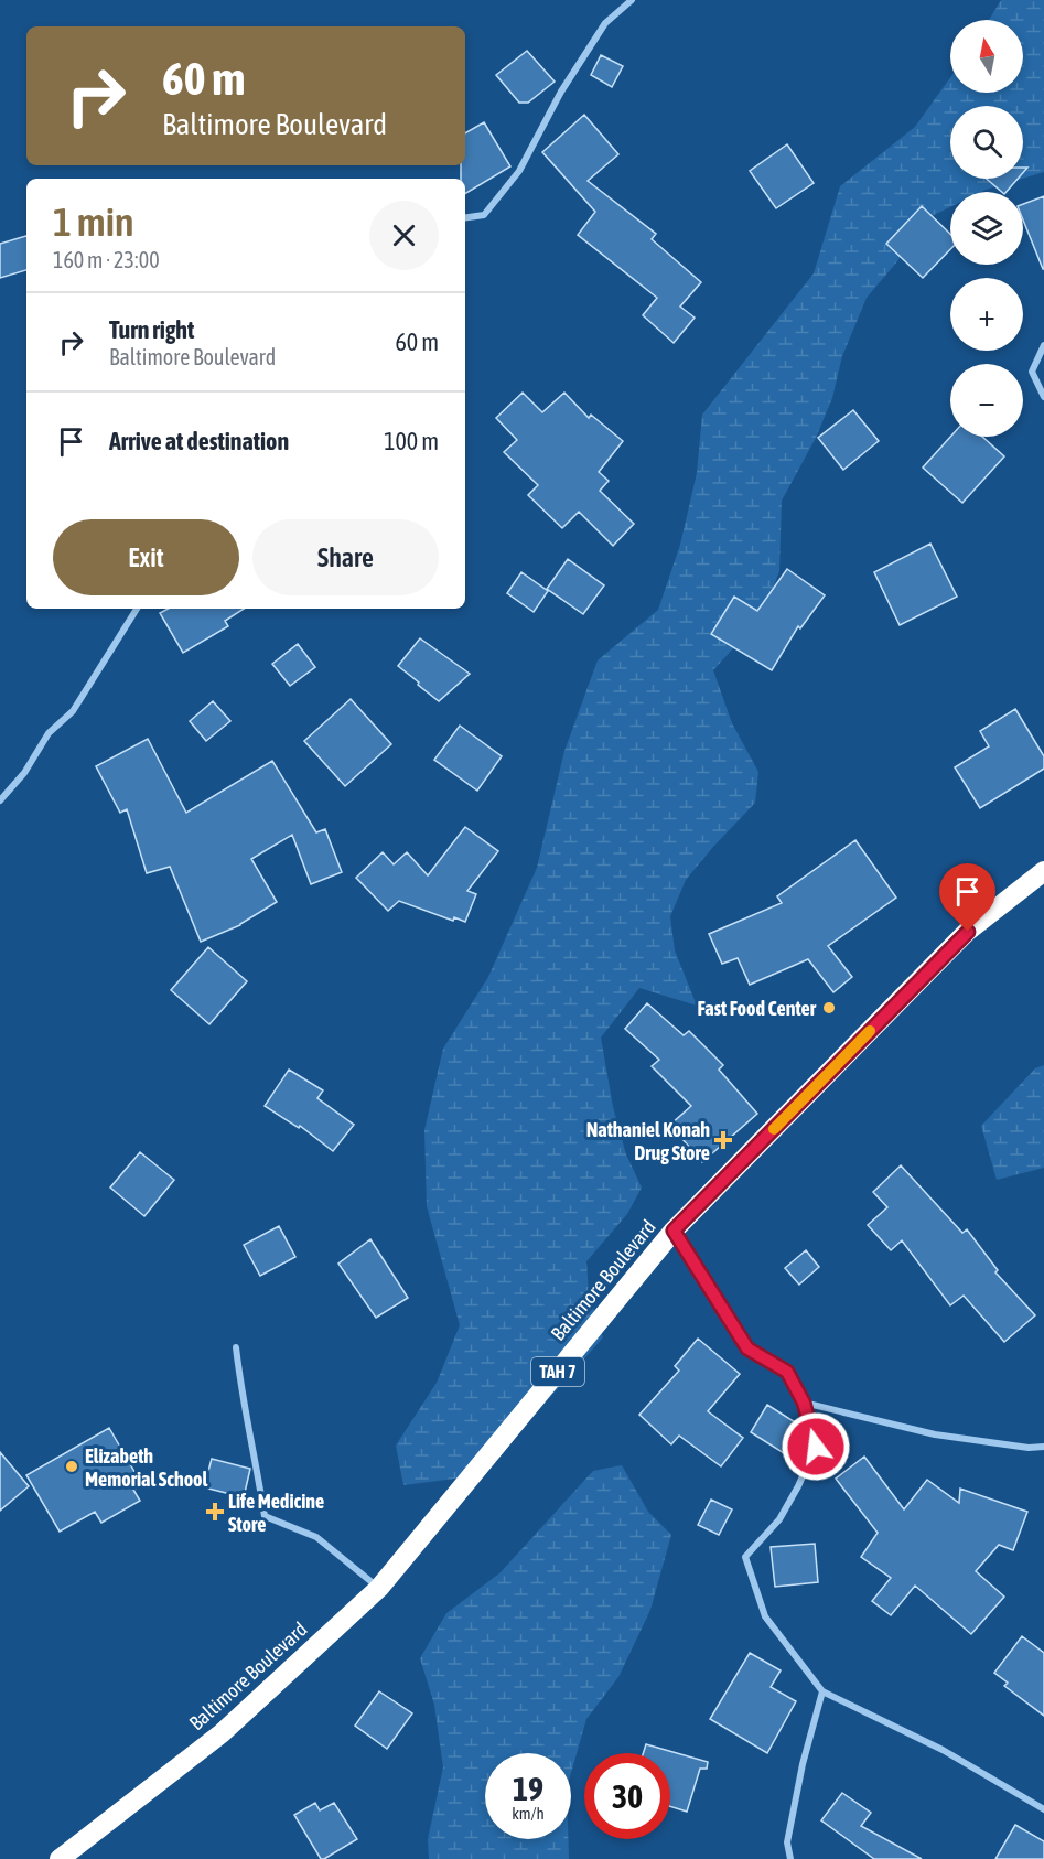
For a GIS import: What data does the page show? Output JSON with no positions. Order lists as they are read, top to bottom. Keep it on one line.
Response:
{"streets":{"highway":["Baltimore Boulevard","TAH 7"]},"places":{"other":["Fast Food Center","Elizabeth Memorial School"],"health":["Nathaniel Konah Drug Store","Life Medicine Store"]},"north":"top","page":{"map_buttons":["+","−"],"turn":["60 m","Baltimore Boulevard"],"heading":["1 min","160 m · 23:00"],"list":[{"name":"Turn right","note":"Baltimore Boulevard","value":"60 m"},{"name":"Arrive at destination","value":"100 m"}],"buttons":["Exit","Share"],"speed":"19 km/h","limit":"30"}}
